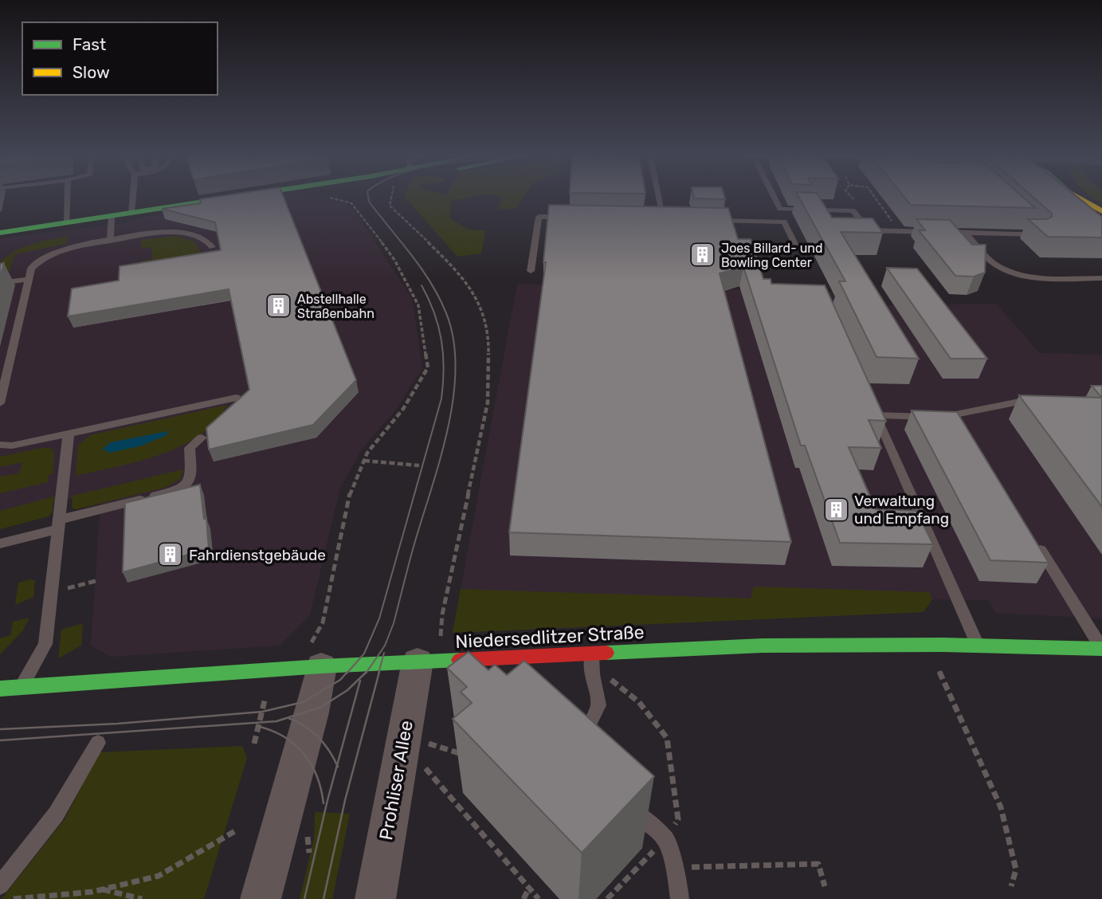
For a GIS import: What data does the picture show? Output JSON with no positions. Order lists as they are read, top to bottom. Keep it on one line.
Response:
{"streets":{"street":["Niedersedlitzer Straße","Prohliser Allee"]},"crossings":[["Niedersedlitzer Straße","Prohliser Allee"]],"places":{"building":["Joes Billard- und Bowling Center","Abstellhalle Straßenbahn","Verwaltung und Empfang","Fahrdienstgebäude"]},"legend":["Fast","Slow"]}
